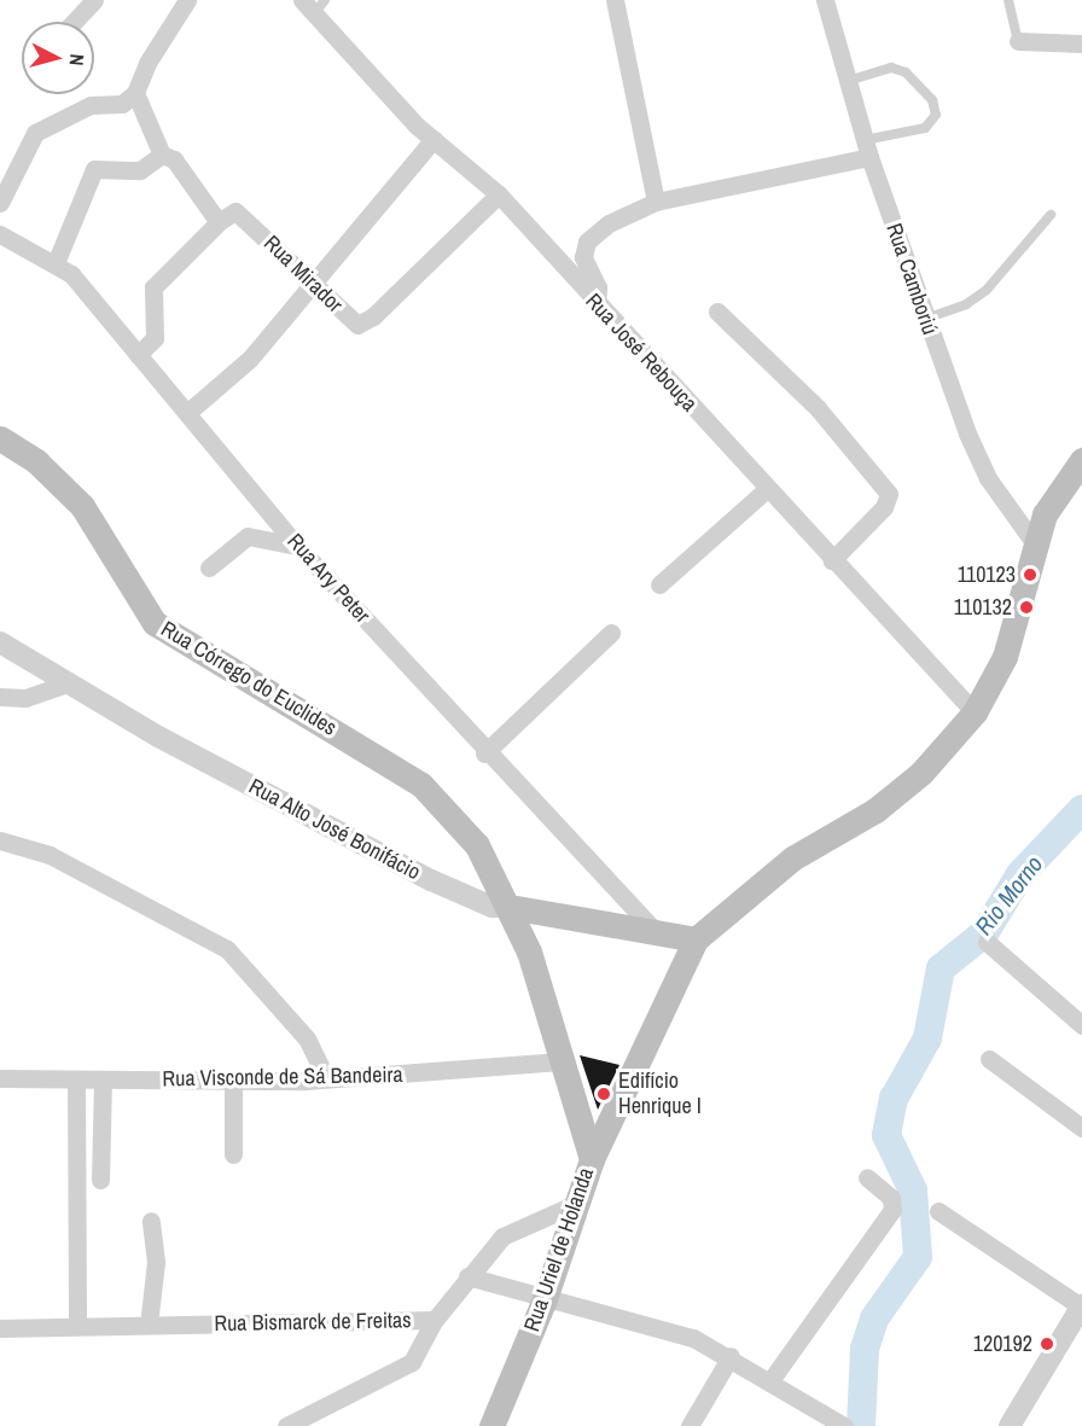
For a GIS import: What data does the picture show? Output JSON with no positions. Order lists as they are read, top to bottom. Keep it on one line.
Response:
{"streets":{"main road":["Rua Córrego do Euclides","Rua Alto José Bonifácio","Rua Uriel de Holanda"],"street":["Rua Mirador","Rua Camboriú","Rua José Rebouça","Rua Ary Peter","Rua Visconde de Sá Bandeira","Rua Bismarck de Freitas"]},"crossings":[["Rua Mirador","Rua José Rebouça"],["Rua Ary Peter","Rua Alto José Bonifácio"],["Rua Córrego do Euclides","Rua Alto José Bonifácio"],["Rua Córrego do Euclides","Rua Uriel de Holanda"],["Rua Alto José Bonifácio","Rua Uriel de Holanda"],["Rua Visconde de Sá Bandeira","Rua Uriel de Holanda"],["Rua Uriel de Holanda","Rua Bismarck de Freitas"]],"water":["Rio Morno"],"places":["110123","110132","Edifício Henrique I","120192"],"north":"right"}
